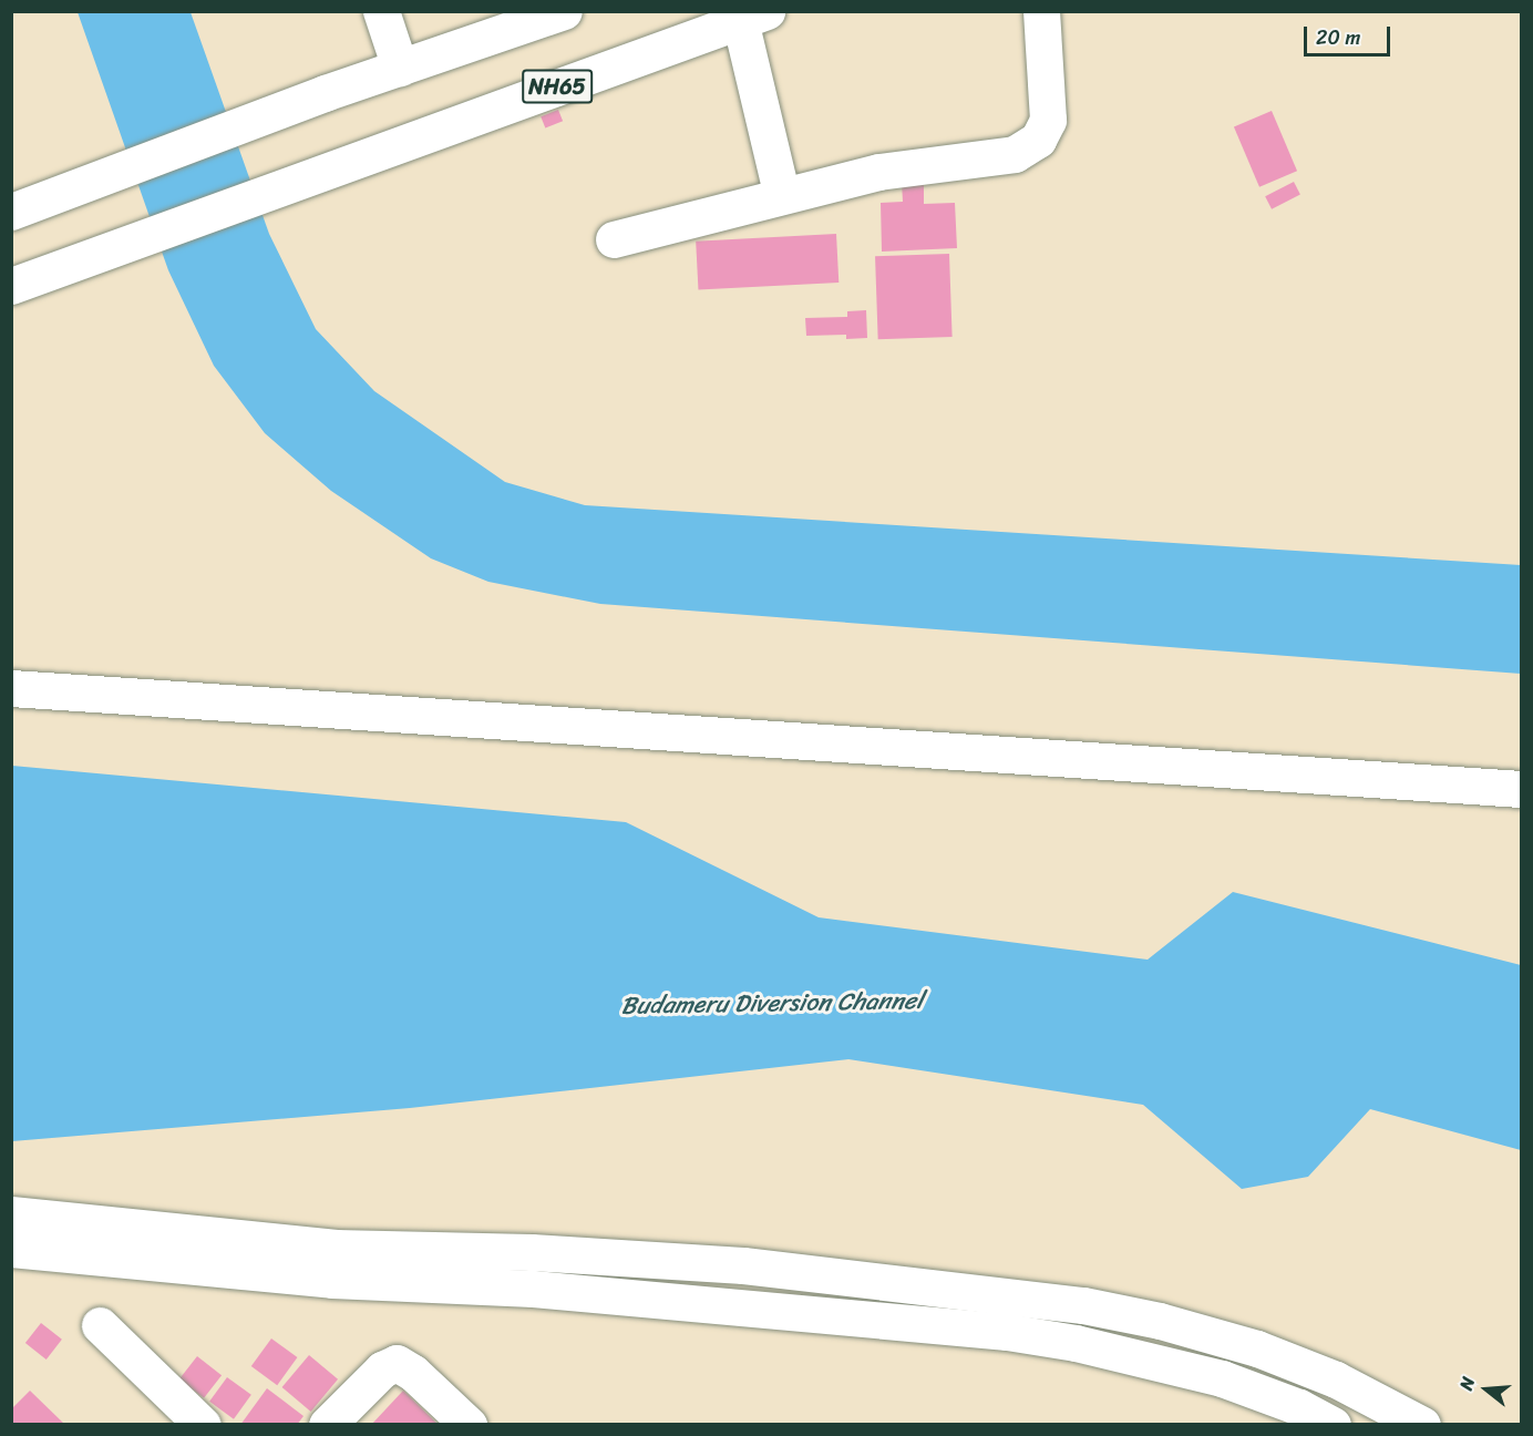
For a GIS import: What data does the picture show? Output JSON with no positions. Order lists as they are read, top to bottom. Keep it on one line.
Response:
{"streets":{"main road":["NH65"]},"water":["Budameru Diversion Channel"],"scale_bar":"20 m","north":"left"}
